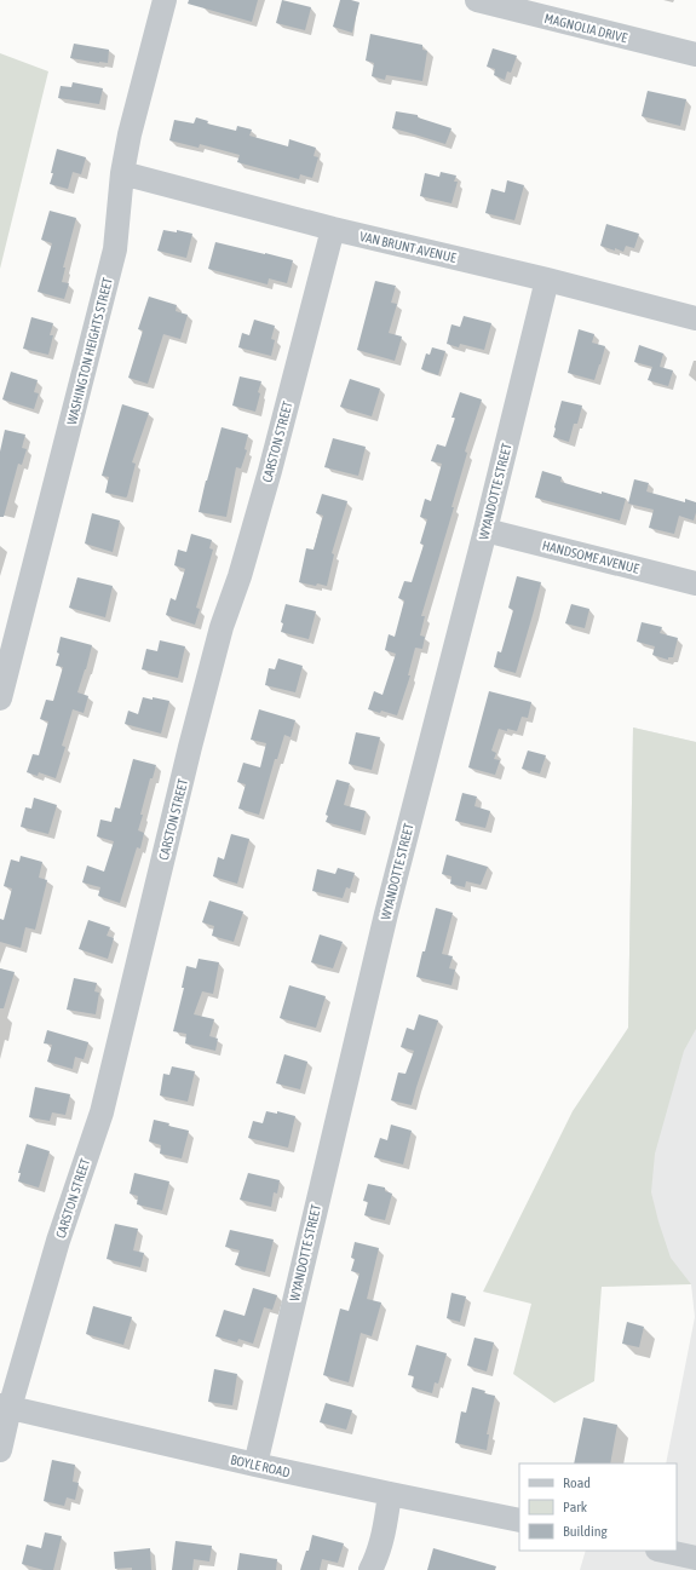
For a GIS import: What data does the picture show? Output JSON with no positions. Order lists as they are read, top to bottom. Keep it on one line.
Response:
{"streets":{"street":["MAGNOLIA DRIVE","VAN BRUNT AVENUE","WASHINGTON HEIGHTS STREET","CARSTON STREET","WYANDOTTE STREET","HANDSOME AVENUE","BOYLE ROAD"]},"crossings":[["VAN BRUNT AVENUE","WASHINGTON HEIGHTS STREET"],["VAN BRUNT AVENUE","CARSTON STREET"],["VAN BRUNT AVENUE","WYANDOTTE STREET"],["CARSTON STREET","BOYLE ROAD"],["WYANDOTTE STREET","HANDSOME AVENUE"],["WYANDOTTE STREET","BOYLE ROAD"]],"legend":["Road","Park","Building"]}
